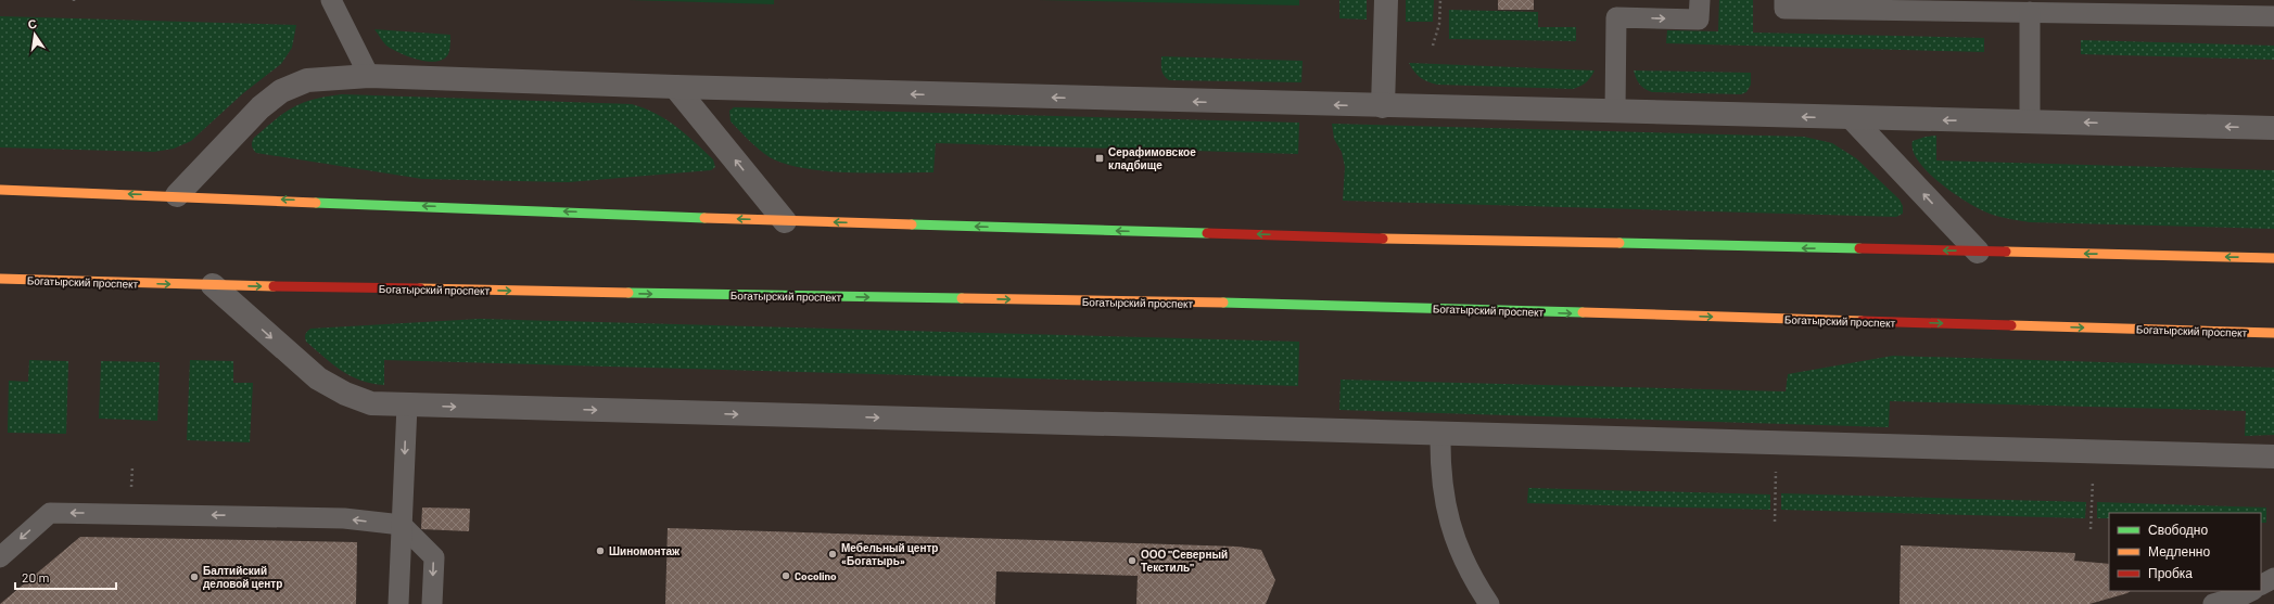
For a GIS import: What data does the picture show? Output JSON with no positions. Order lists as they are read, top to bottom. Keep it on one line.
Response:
{"streets":{"main road":["Богатырский проспект"]},"places":{"transit":["Серафимовское кладбище"],"other":["Шиномонтаж","Мебельный центр «Богатырь»","ООО \"Северный Текстиль\"","Cocolino","Балтийский деловой центр"]},"legend":["Свободно","Медленно","Пробка"],"scale_bar":"20 m","north":"top"}
